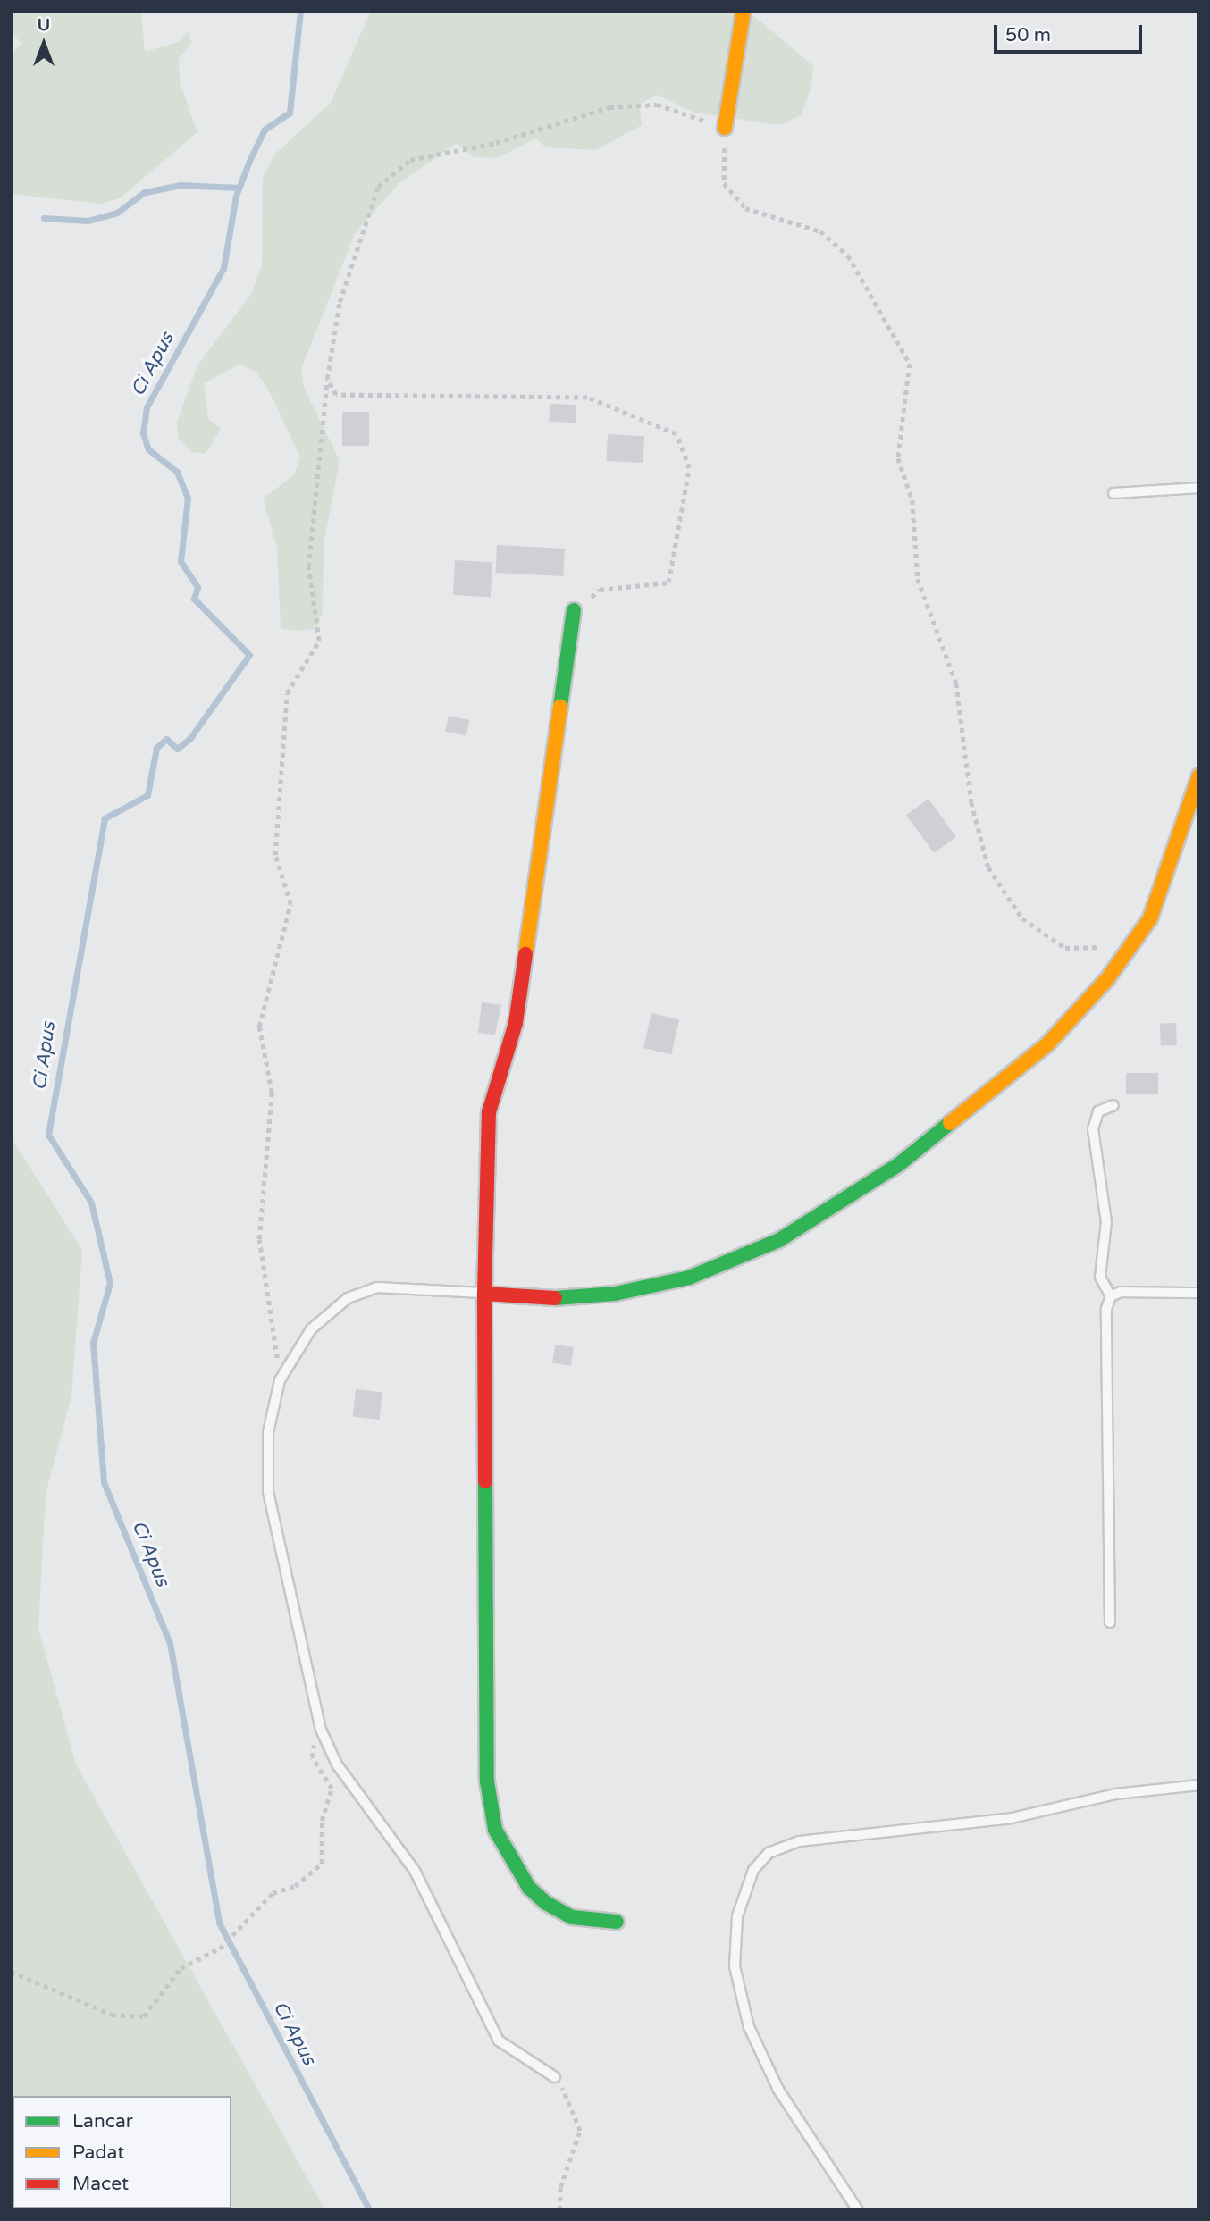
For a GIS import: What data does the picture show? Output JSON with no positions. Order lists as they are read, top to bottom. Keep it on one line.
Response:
{"water":["Ci Apus"],"legend":["Lancar","Padat","Macet"],"scale_bar":"50 m","north":"top"}
